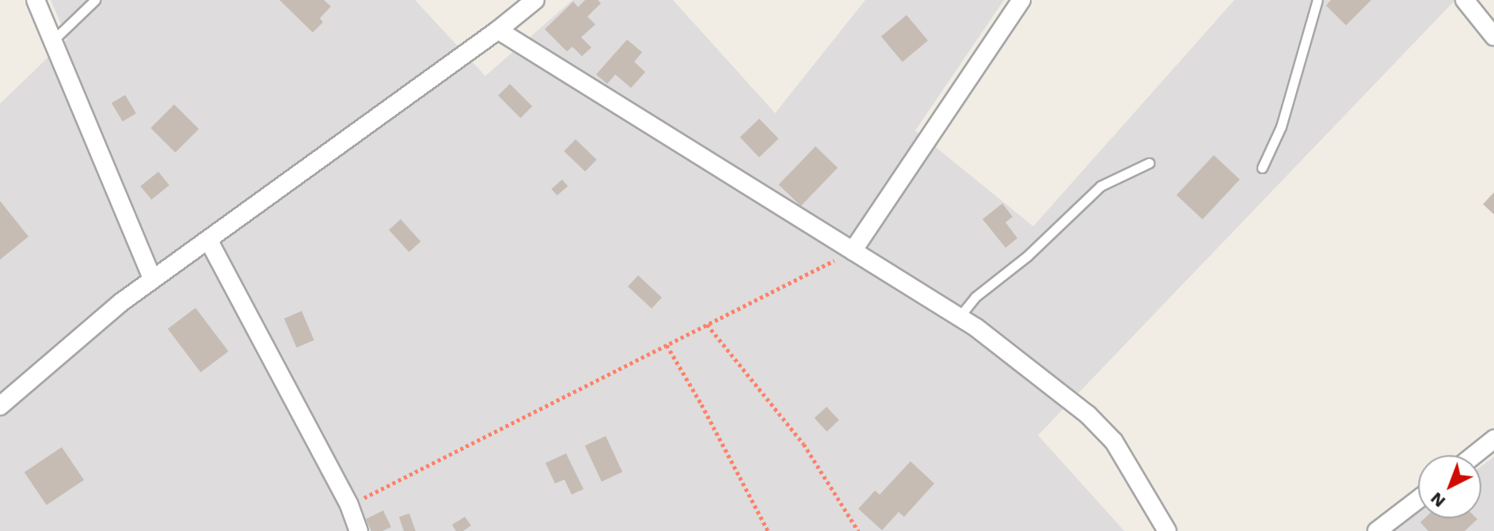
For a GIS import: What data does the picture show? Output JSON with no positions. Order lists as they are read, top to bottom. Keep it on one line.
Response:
{"north":"bottom left"}
